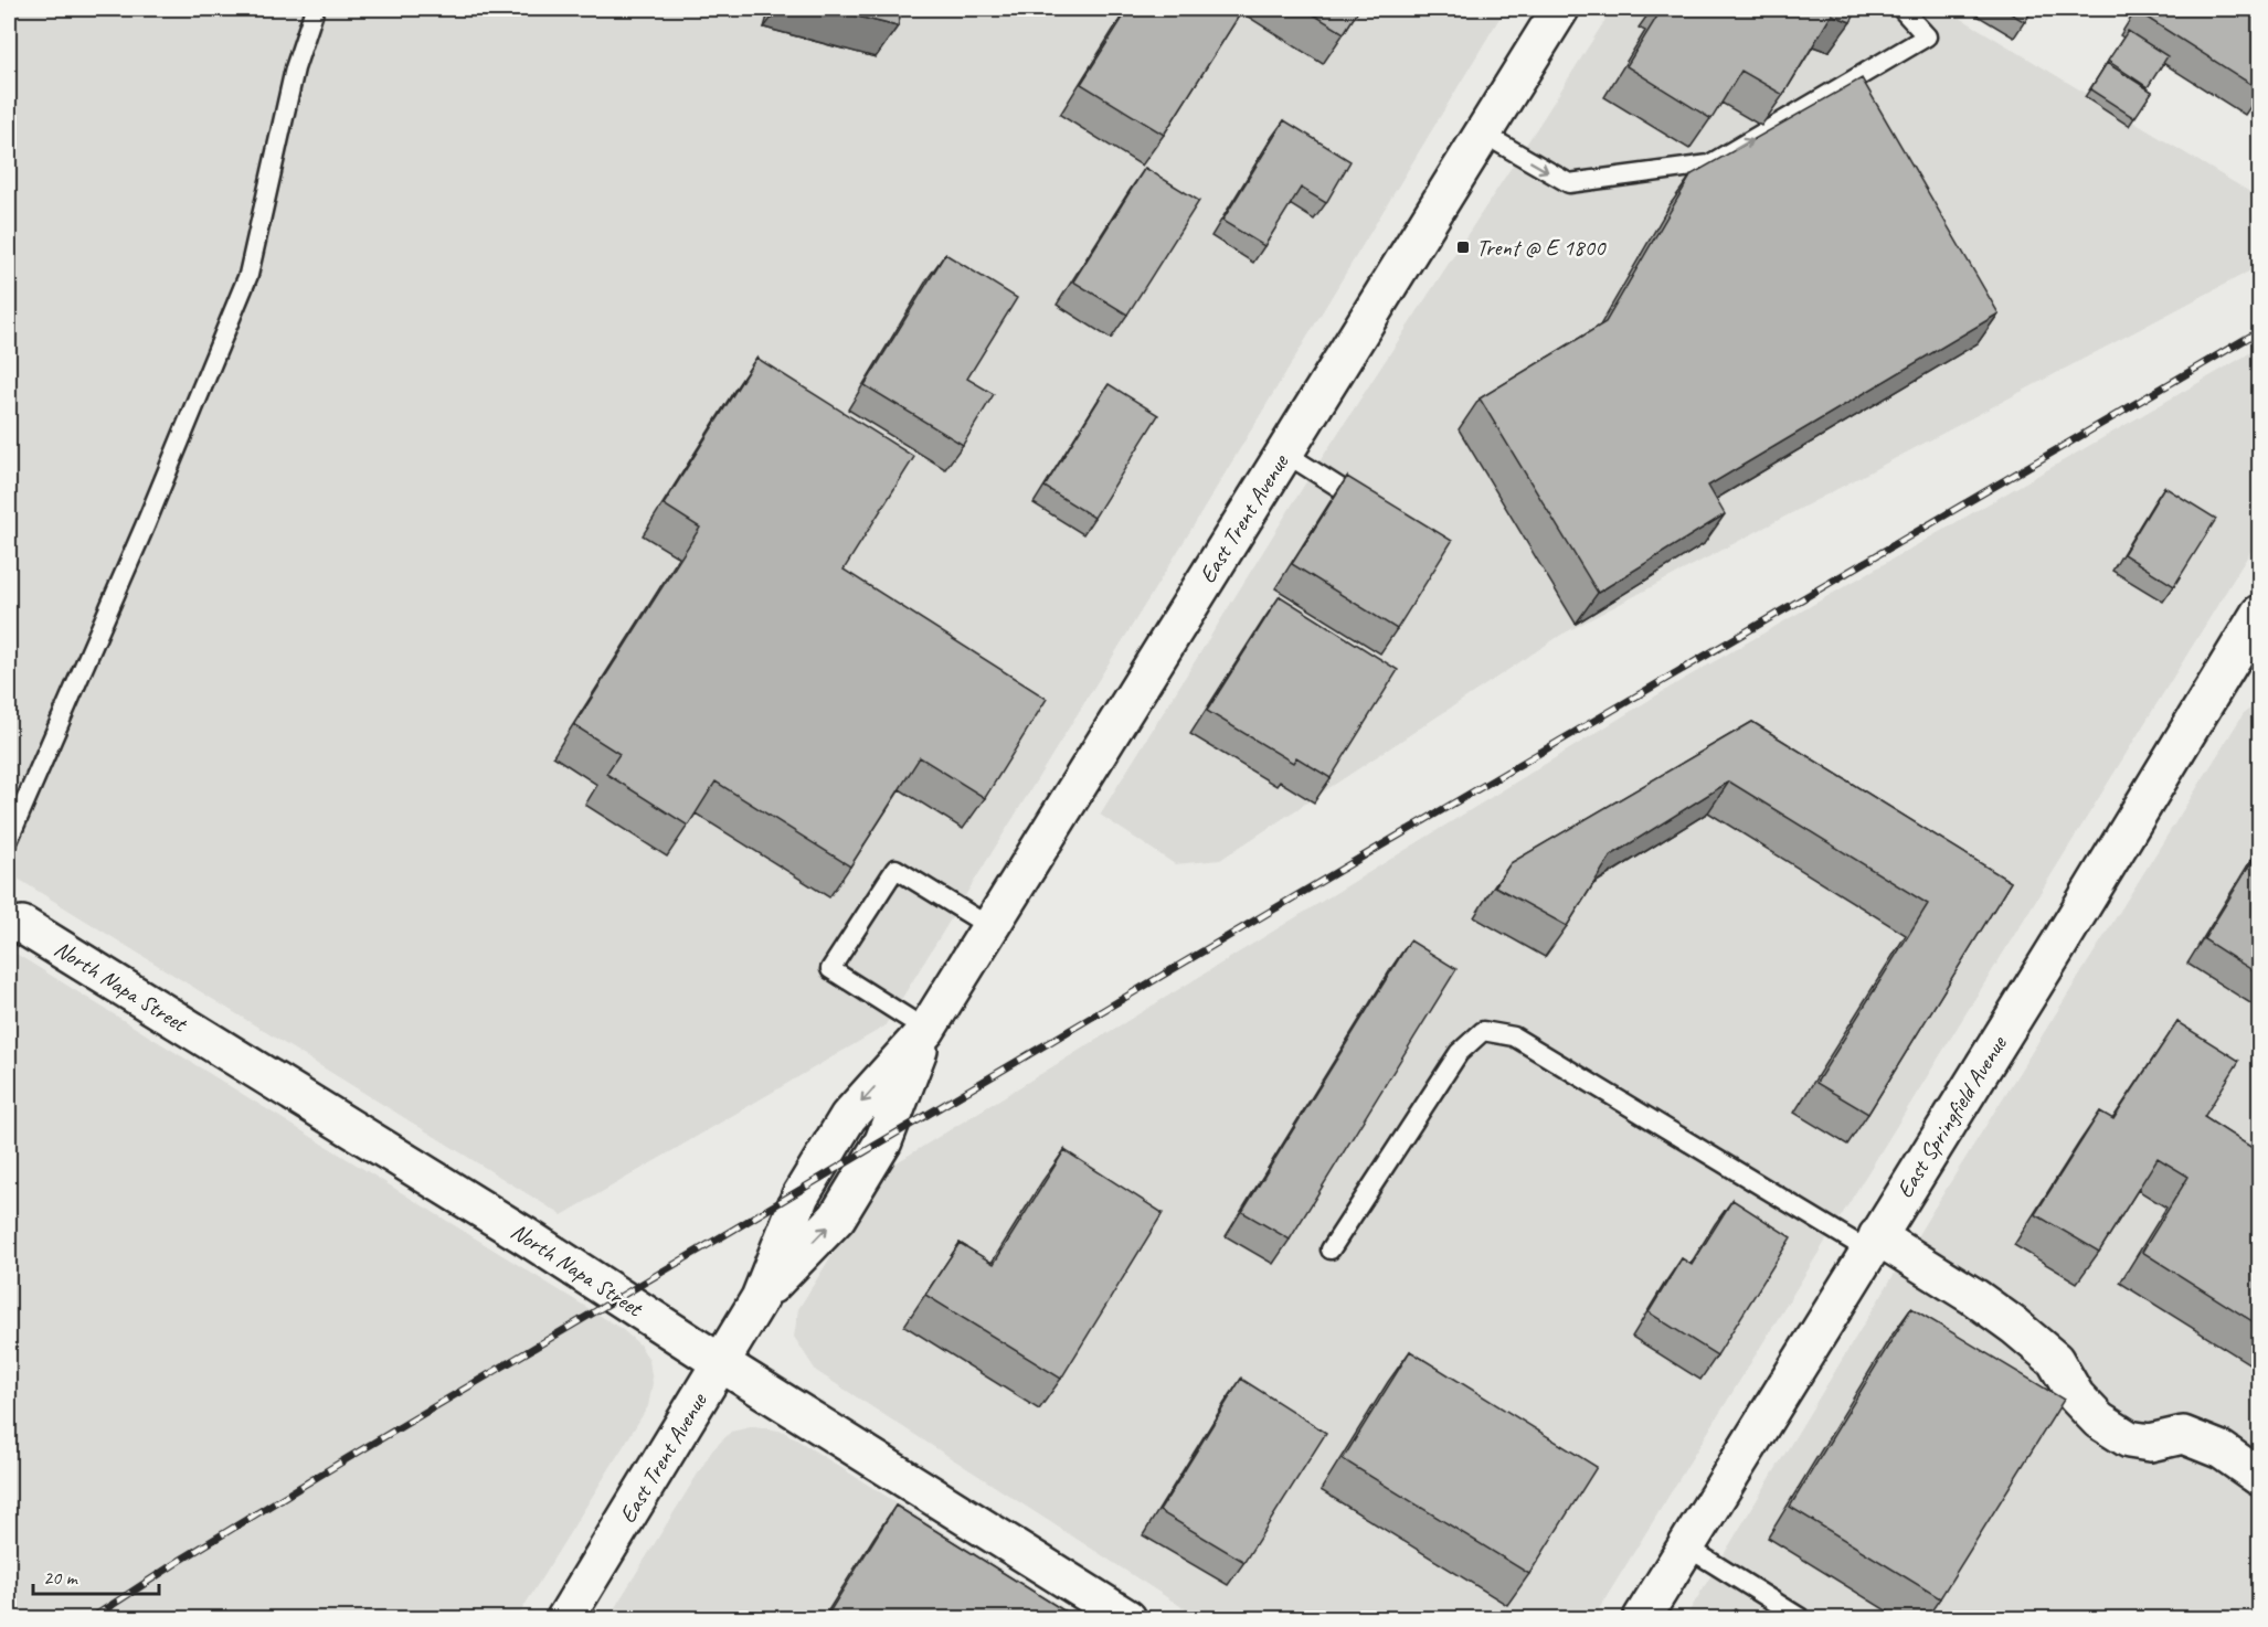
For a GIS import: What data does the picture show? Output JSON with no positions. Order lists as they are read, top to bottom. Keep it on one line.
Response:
{"streets":{"main road":["East Trent Avenue","North Napa Street","East Springfield Avenue"]},"crossings":[["East Trent Avenue","North Napa Street"]],"places":{"transit":["Trent @ E 1800"]},"scale_bar":"20 m"}
